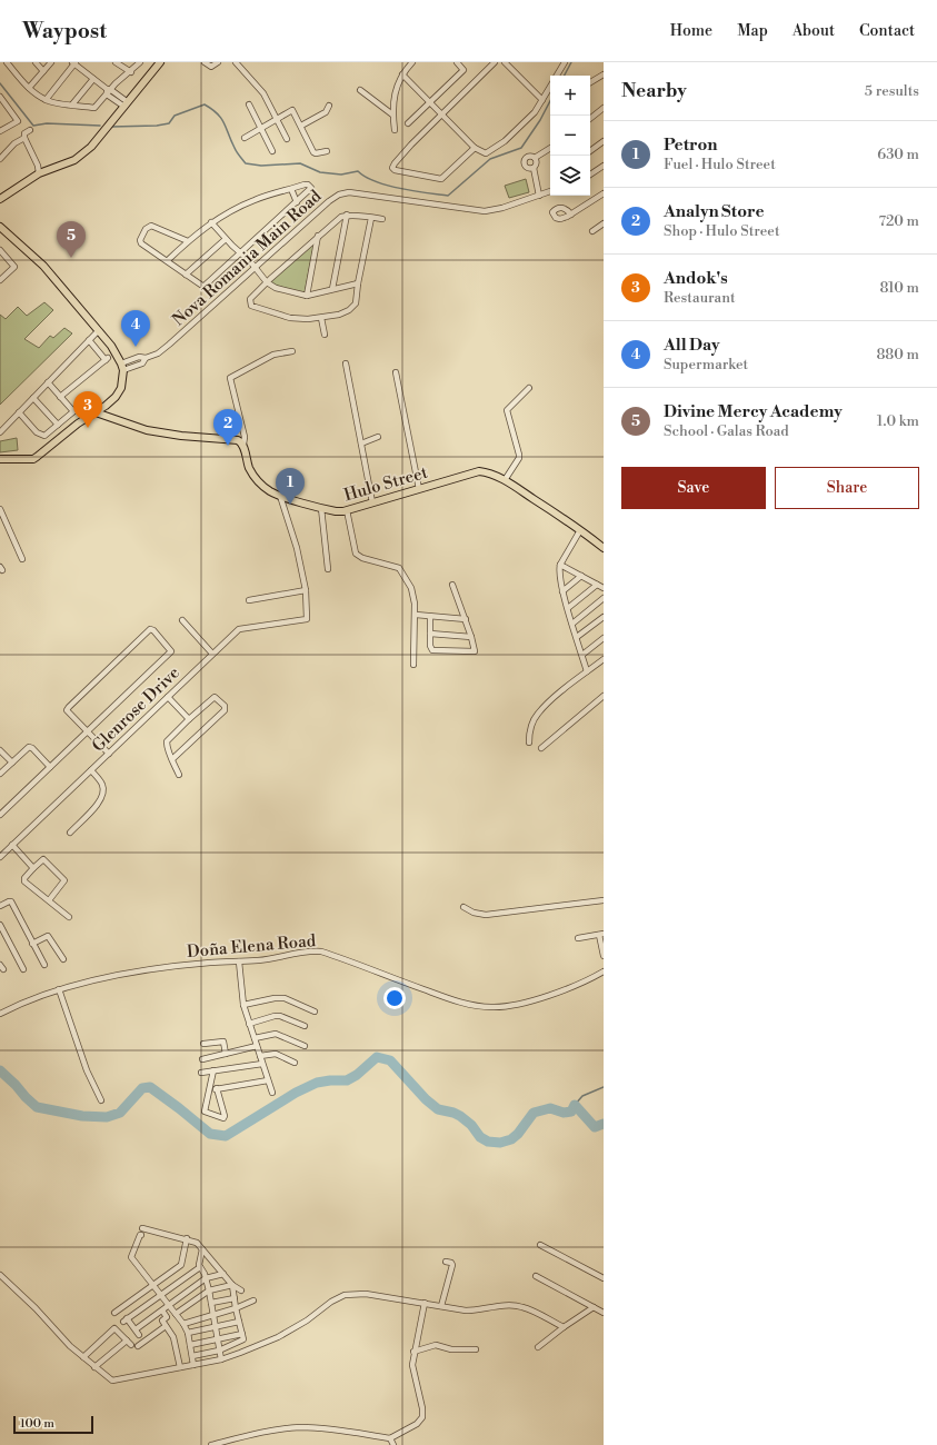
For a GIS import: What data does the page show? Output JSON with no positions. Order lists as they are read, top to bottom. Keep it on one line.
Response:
{"streets":{"main road":["Hulo Street"],"street":["Nova Romania Main Road","Glenrose Drive","Doña Elena Road"]},"scale_bar":"100 m","page":{"header":"Waypost","nav":["Home","Map","About","Contact"],"heading":["Nearby","5 results"],"map_buttons":["+","−"],"list":[{"mark":"1","name":"Petron","note":"Fuel · Hulo Street","value":"630 m"},{"mark":"2","name":"Analyn Store","note":"Shop · Hulo Street","value":"720 m"},{"mark":"3","name":"Andok's","note":"Restaurant","value":"810 m"},{"mark":"4","name":"All Day","note":"Supermarket","value":"880 m"},{"mark":"5","name":"Divine Mercy Academy","note":"School · Galas Road","value":"1.0 km"}],"pins":["5","4","3","2","1"],"buttons":["Save","Share"],"scale":"100 m"}}
